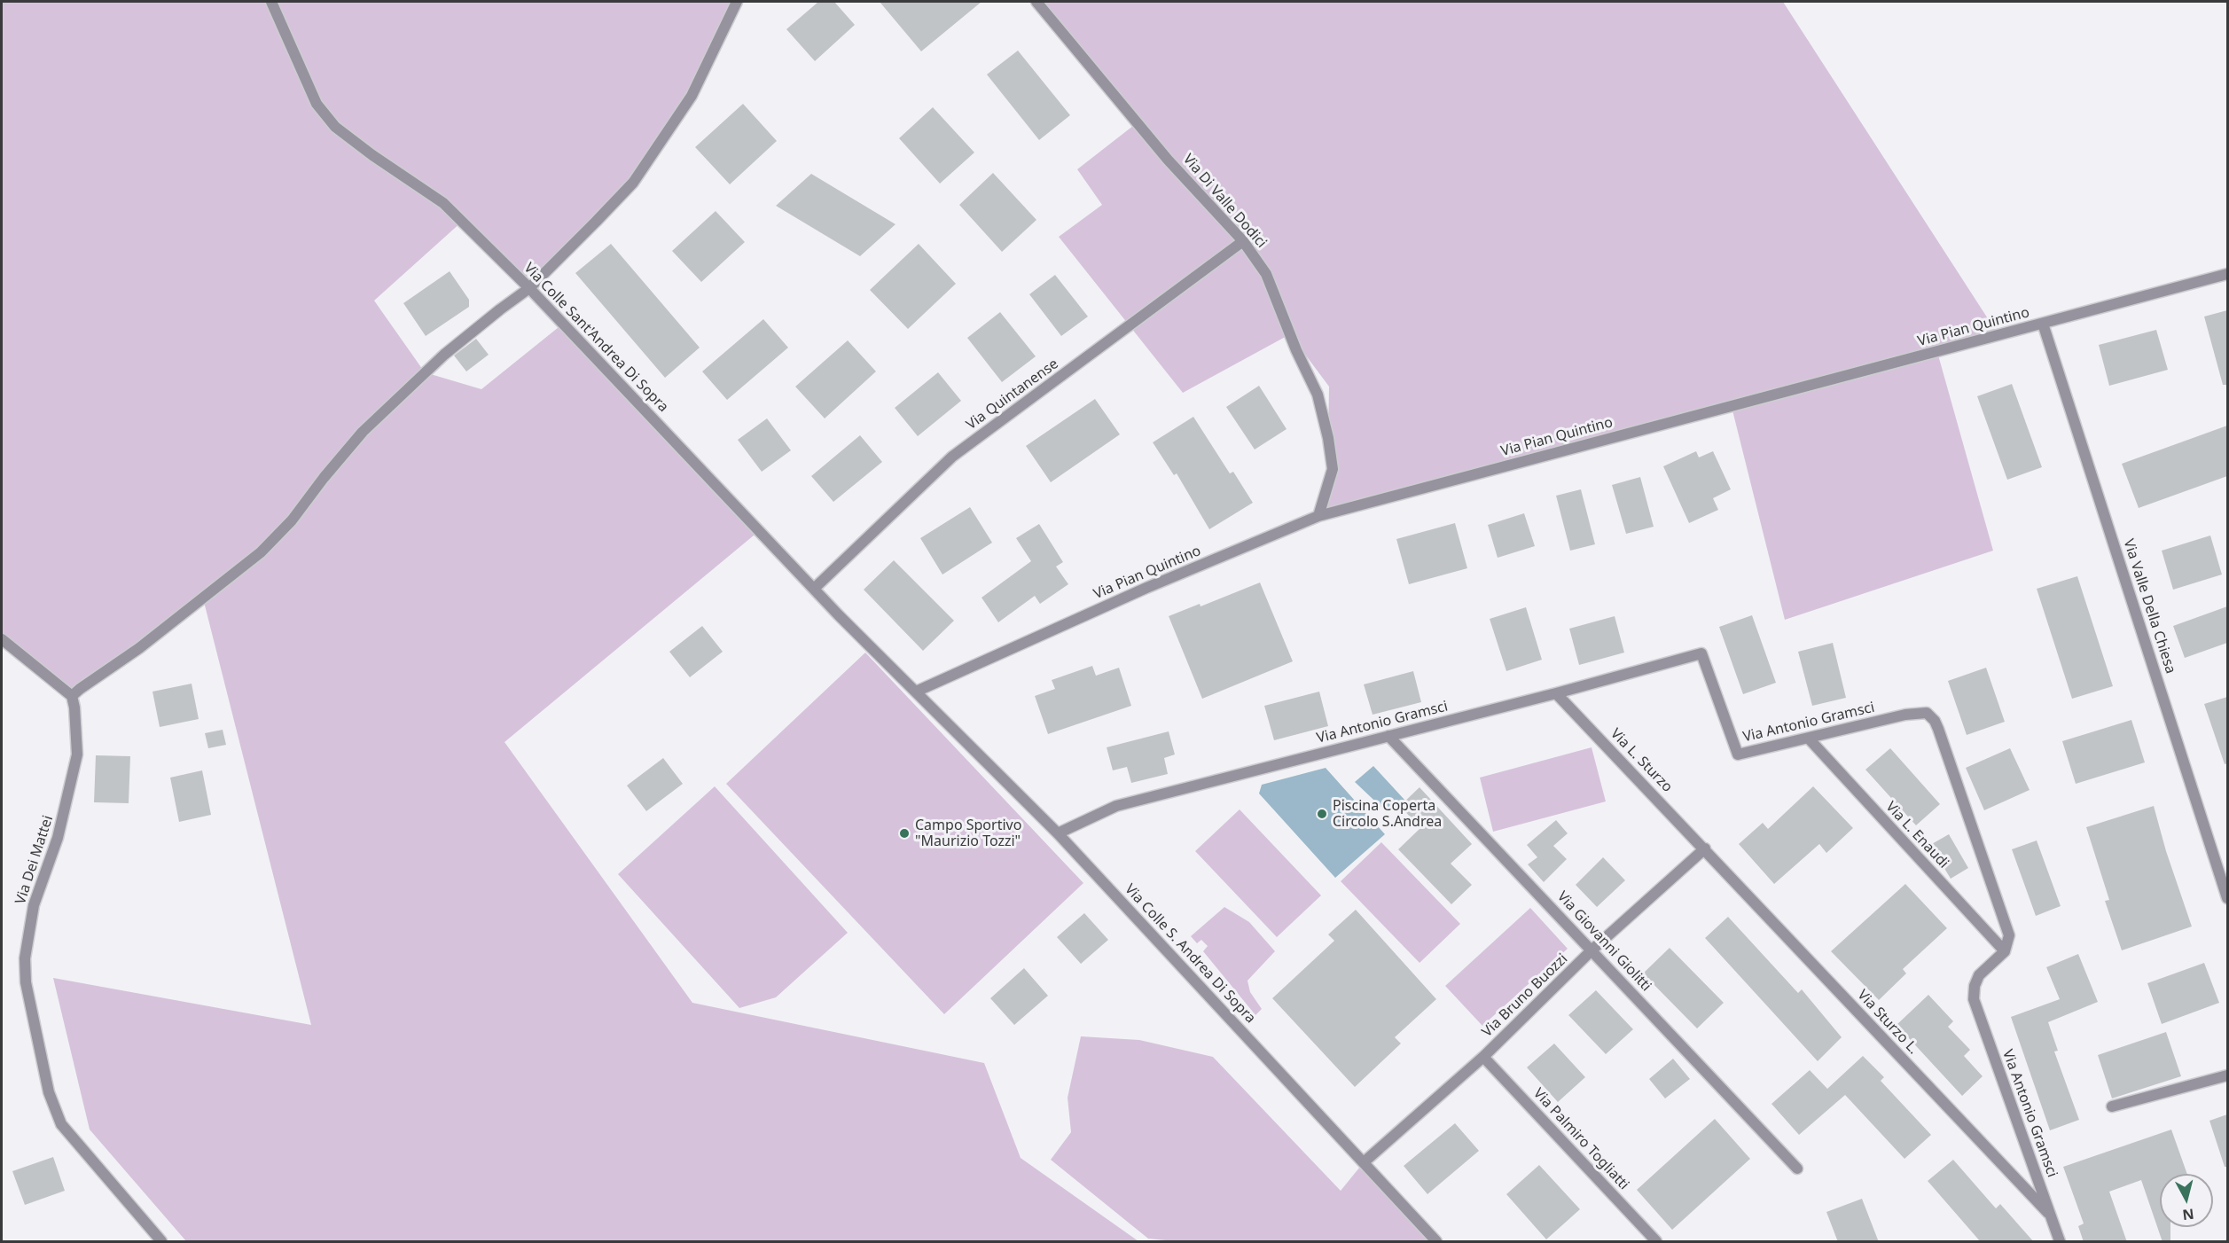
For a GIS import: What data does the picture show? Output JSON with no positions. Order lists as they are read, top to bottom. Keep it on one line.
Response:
{"streets":{"street":["Via Di Valle Dodici","Via Pian Quintino","Via Colle Sant'Andrea Di Sopra","Via Quintanense","Via Valle Della Chiesa","Via Antonio Gramsci","Via L. Sturzo","Via L. Enaudi","Via Dei Mattei","Via Giovanni Giolitti","Via Colle S. Andrea Di Sopra","Via Bruno Buozzi","Via Sturzo L.","Via Palmiro Togliatti"]},"crossings":[["Via Di Valle Dodici","Via Pian Quintino"],["Via Di Valle Dodici","Via Quintanense"],["Via Pian Quintino","Via Colle Sant'Andrea Di Sopra"],["Via Pian Quintino","Via Valle Della Chiesa"],["Via Pian Quintino","Via Colle S. Andrea Di Sopra"],["Via Colle Sant'Andrea Di Sopra","Via Quintanense"],["Via Colle Sant'Andrea Di Sopra","Via Colle S. Andrea Di Sopra"],["Via Antonio Gramsci","Via L. Sturzo"],["Via Antonio Gramsci","Via L. Enaudi"],["Via Antonio Gramsci","Via Giovanni Giolitti"],["Via Antonio Gramsci","Via Colle S. Andrea Di Sopra"],["Via Antonio Gramsci","Via Sturzo L."],["Via L. Sturzo","Via Bruno Buozzi"],["Via L. Sturzo","Via Sturzo L."],["Via Giovanni Giolitti","Via Bruno Buozzi"],["Via Colle S. Andrea Di Sopra","Via Bruno Buozzi"],["Via Bruno Buozzi","Via Sturzo L."],["Via Bruno Buozzi","Via Palmiro Togliatti"]],"places":["Piscina Coperta Circolo S.Andrea","Campo Sportivo \"Maurizio Tozzi\""],"north":"bottom"}
